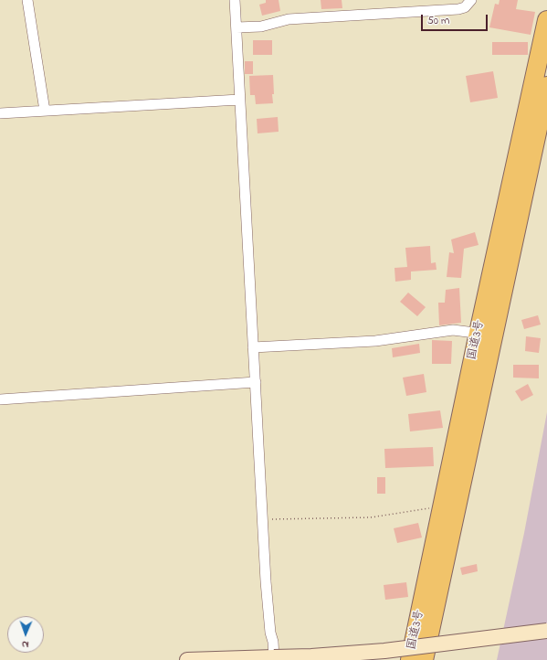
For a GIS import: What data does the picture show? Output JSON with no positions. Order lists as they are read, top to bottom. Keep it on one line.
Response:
{"streets":{"highway":["国道3号"]},"scale_bar":"50 m","north":"bottom"}
